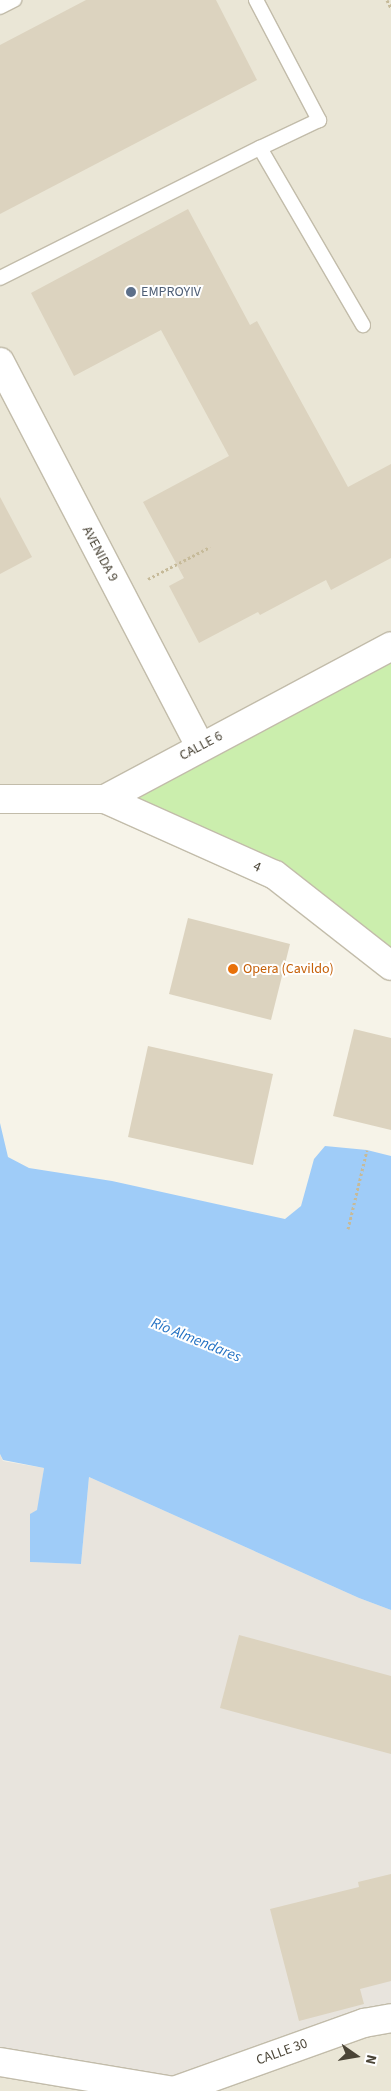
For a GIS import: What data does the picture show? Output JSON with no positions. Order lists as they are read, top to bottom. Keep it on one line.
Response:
{"streets":{"street":["AVENIDA 9","CALLE 6","4","CALLE 30"]},"crossings":[["AVENIDA 9","CALLE 6"],["CALLE 6","4"]],"water":["Río Almendares"],"places":["EMPROYIV","Opera (Cavildo)"],"north":"right"}
